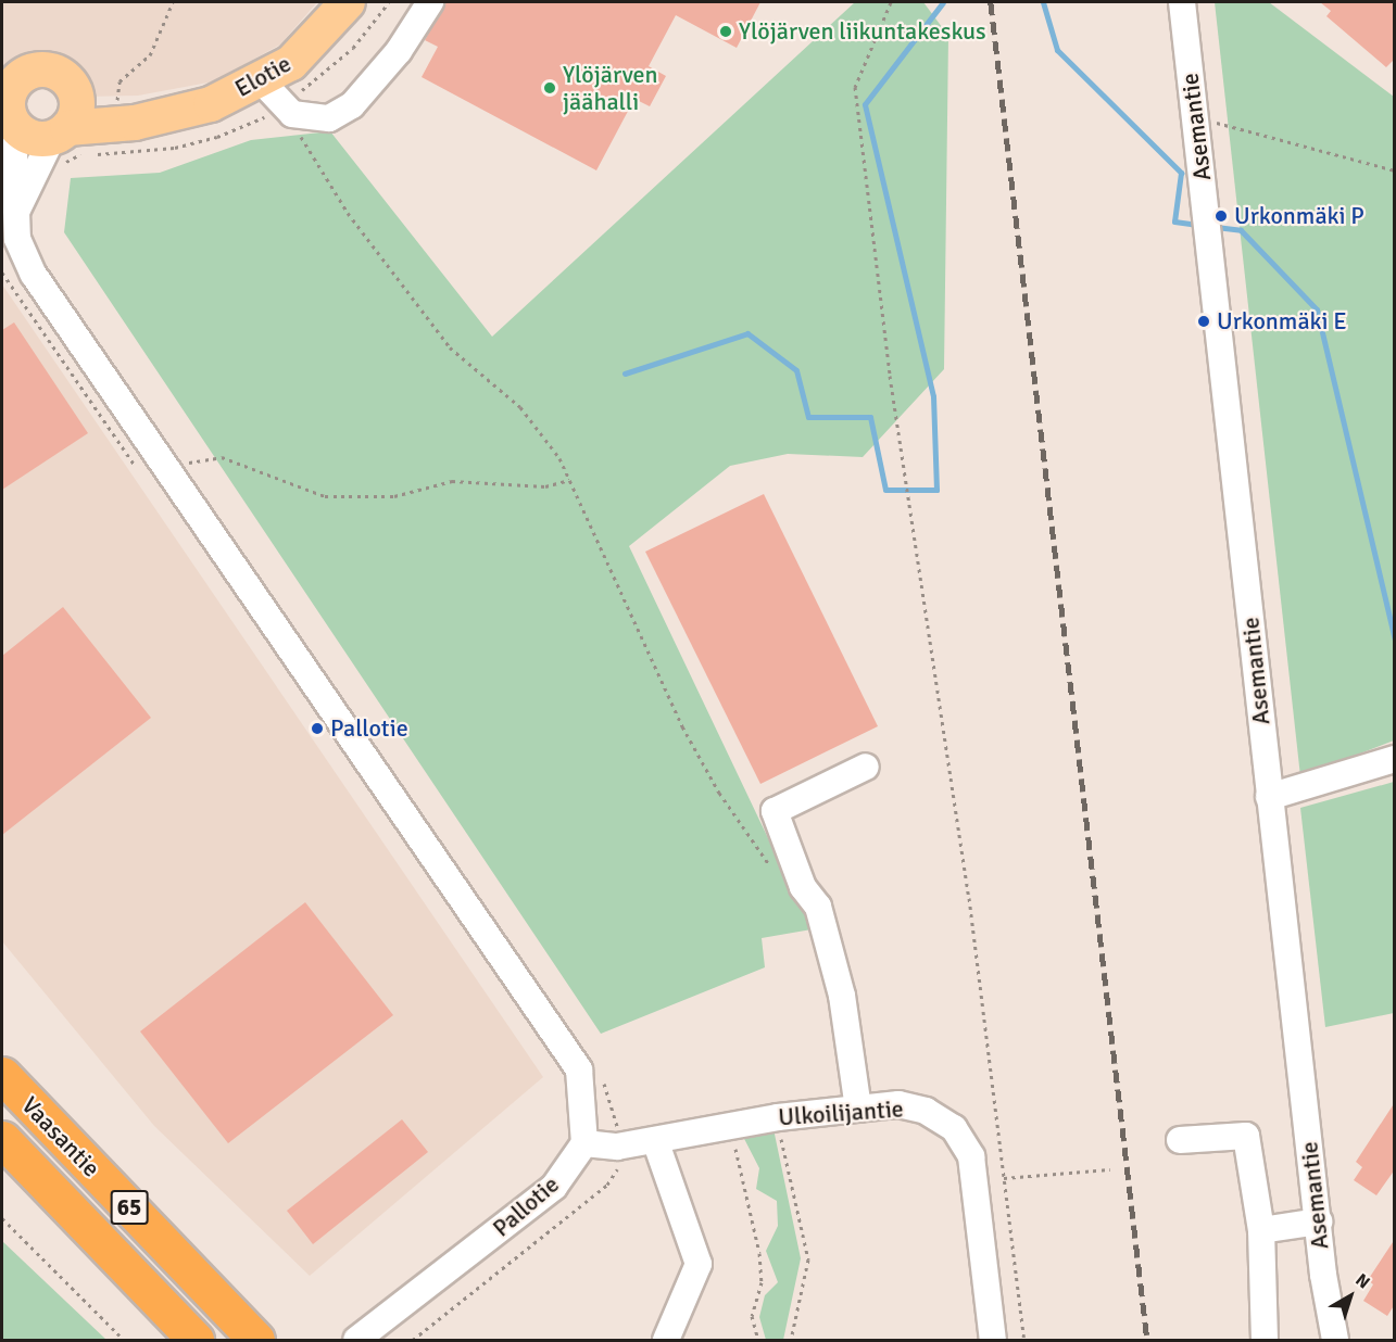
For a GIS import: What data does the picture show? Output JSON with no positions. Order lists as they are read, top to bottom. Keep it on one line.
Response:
{"streets":{"highway":["Vaasantie","65"],"main road":["Elotie"],"street":["Asemantie","Ulkoilijantie","Pallotie"]},"crossings":[["Ulkoilijantie","Pallotie"]],"places":["Ylöjärven liikuntakeskus","Ylöjärven jäähalli","Urkonmäki P","Urkonmäki E","Pallotie"],"north":"top right"}
